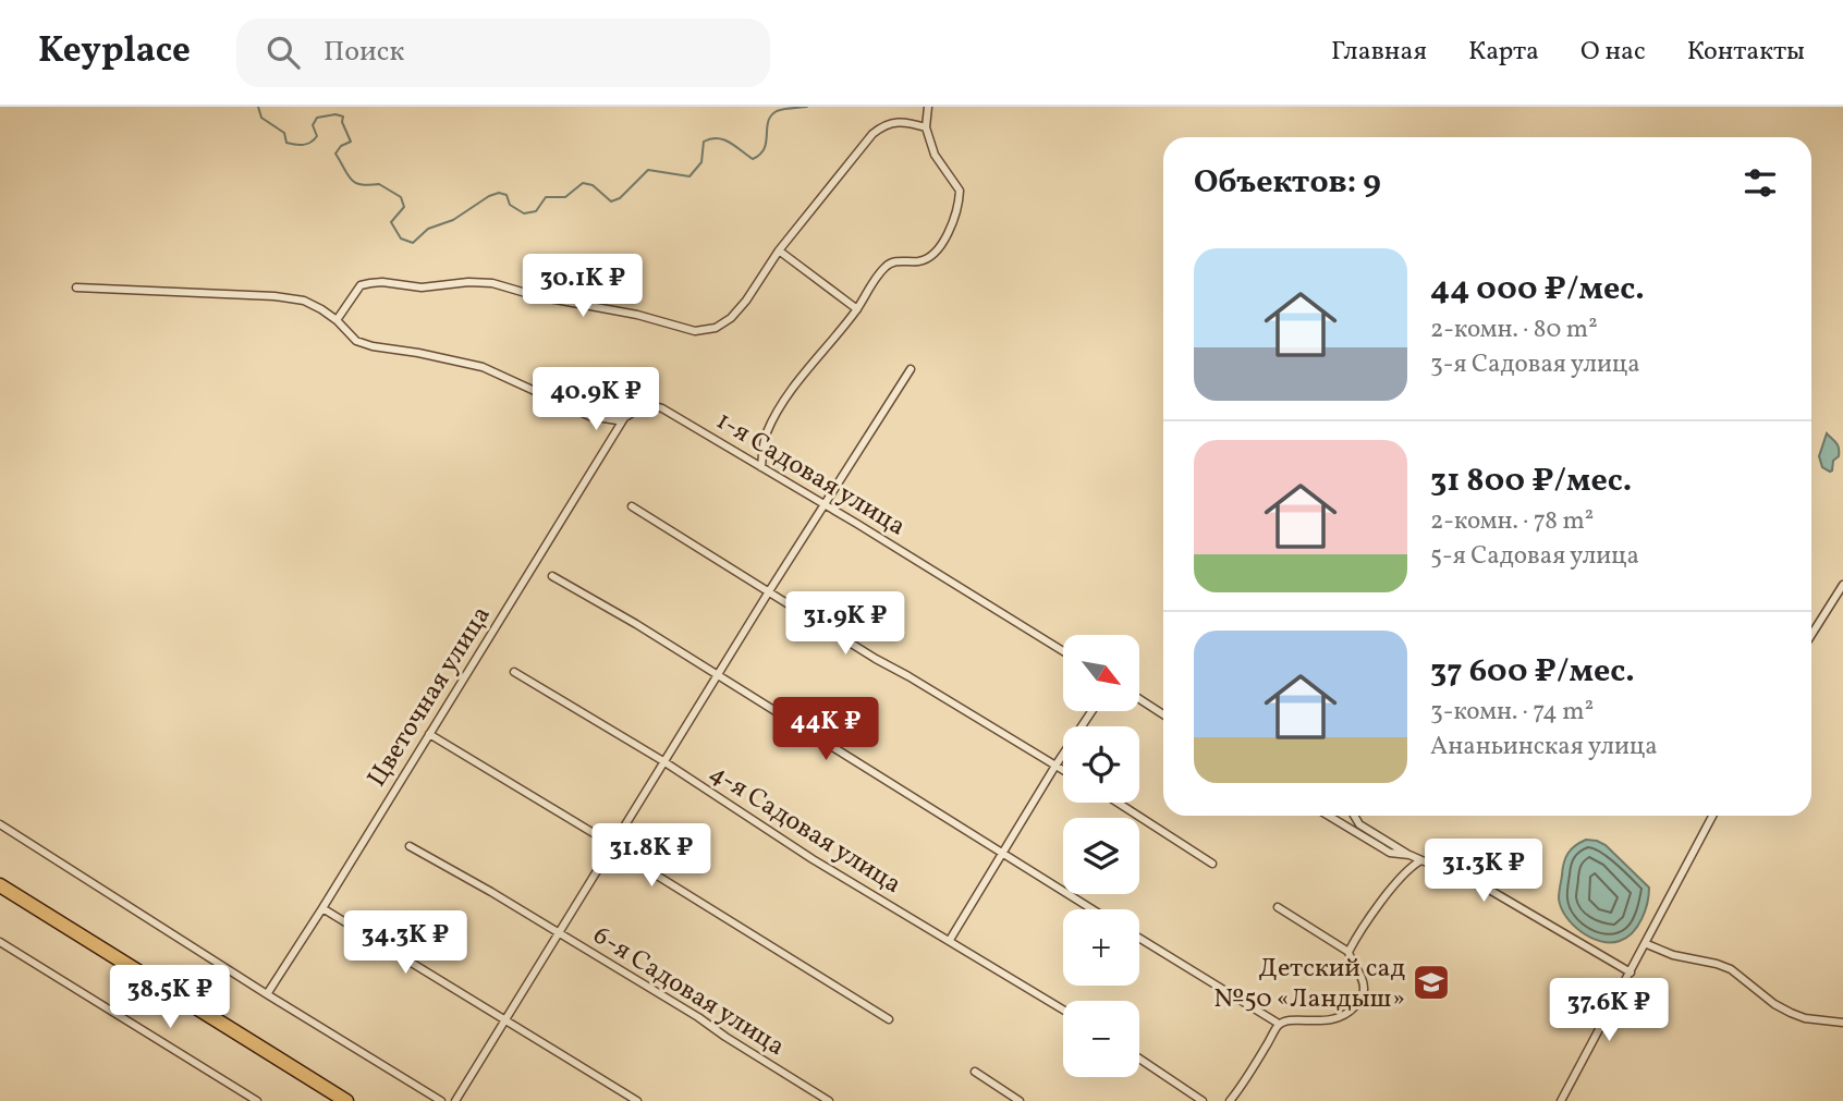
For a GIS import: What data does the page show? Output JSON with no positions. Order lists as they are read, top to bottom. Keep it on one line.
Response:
{"streets":{"street":["1-я Садовая улица","Цветочная улица","4-я Садовая улица","6-я Садовая улица"]},"crossings":[["1-я Садовая улица","Цветочная улица"]],"places":{"school or university":["Детский сад №50 «Ландыш»"]},"north":"bottom right","page":{"header":"Keyplace","search":"Поиск","nav":["Главная","Карта","О нас","Контакты"],"heading":"Объектов: 9","list":[{"name":"44 000 ₽/мес.","note":"2-комн. · 80 m² · 3-я Садовая улица"},{"name":"31 800 ₽/мес.","note":"2-комн. · 78 m² · 5-я Садовая улица"},{"name":"37 600 ₽/мес.","note":"3-комн. · 74 m² · Ананьинская улица"}],"price":["30.1K ₽","40.9K ₽","31.9K ₽","44K ₽","31.8K ₽","31.3K ₽","34.3K ₽","38.5K ₽","37.6K ₽"],"map_buttons":["+","−"]}}
